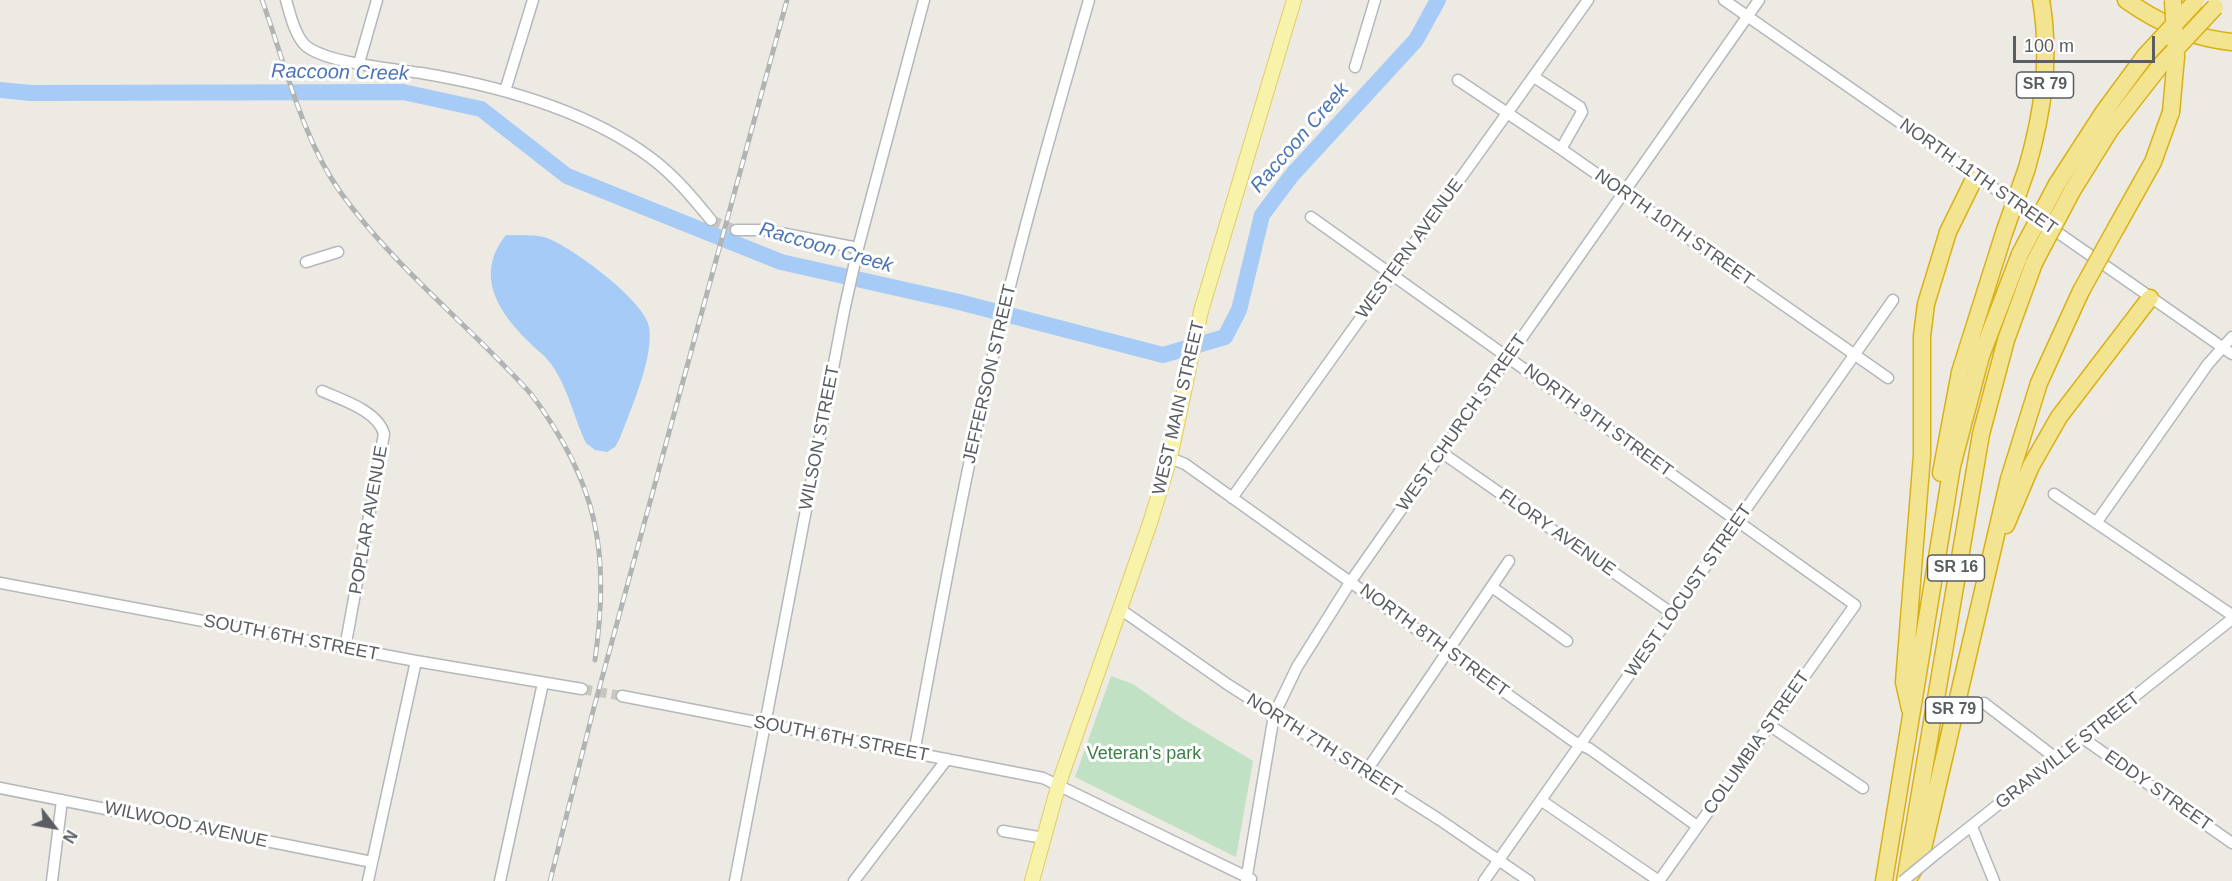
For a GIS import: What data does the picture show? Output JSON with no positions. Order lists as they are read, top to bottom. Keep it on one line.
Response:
{"streets":{"highway":["SR 79","SR 16"],"main road":["WEST MAIN STREET"],"street":["NORTH 11TH STREET","NORTH 10TH STREET","WESTERN AVENUE","JEFFERSON STREET","NORTH 9TH STREET","WEST CHURCH STREET","WILSON STREET","POPLAR AVENUE","FLORY AVENUE","WEST LOCUST STREET","SOUTH 6TH STREET","NORTH 8TH STREET","COLUMBIA STREET","NORTH 7TH STREET","GRANVILLE STREET","EDDY STREET","WILWOOD AVENUE"]},"crossings":[["SR 79","SR 16"],["SR 79","GRANVILLE STREET"],["NORTH 11TH STREET","WEST CHURCH STREET"],["NORTH 10TH STREET","WESTERN AVENUE"],["NORTH 10TH STREET","WEST CHURCH STREET"],["NORTH 10TH STREET","WEST LOCUST STREET"],["WESTERN AVENUE","NORTH 9TH STREET"],["WESTERN AVENUE","NORTH 8TH STREET"],["JEFFERSON STREET","SOUTH 6TH STREET"],["WEST MAIN STREET","SOUTH 6TH STREET"],["WEST MAIN STREET","NORTH 8TH STREET"],["WEST MAIN STREET","NORTH 7TH STREET"],["NORTH 9TH STREET","WEST CHURCH STREET"],["NORTH 9TH STREET","WEST LOCUST STREET"],["NORTH 9TH STREET","COLUMBIA STREET"],["WEST CHURCH STREET","FLORY AVENUE"],["WEST CHURCH STREET","SOUTH 6TH STREET"],["WEST CHURCH STREET","NORTH 8TH STREET"],["WEST CHURCH STREET","NORTH 7TH STREET"],["WILSON STREET","SOUTH 6TH STREET"],["POPLAR AVENUE","SOUTH 6TH STREET"],["FLORY AVENUE","WEST LOCUST STREET"],["SR 16","GRANVILLE STREET"],["WEST LOCUST STREET","NORTH 8TH STREET"],["WEST LOCUST STREET","NORTH 7TH STREET"],["NORTH 8TH STREET","COLUMBIA STREET"],["GRANVILLE STREET","EDDY STREET"]],"water":["Raccoon Creek"],"parks":["Veteran's park"],"scale_bar":"100 m","north":"bottom right"}
